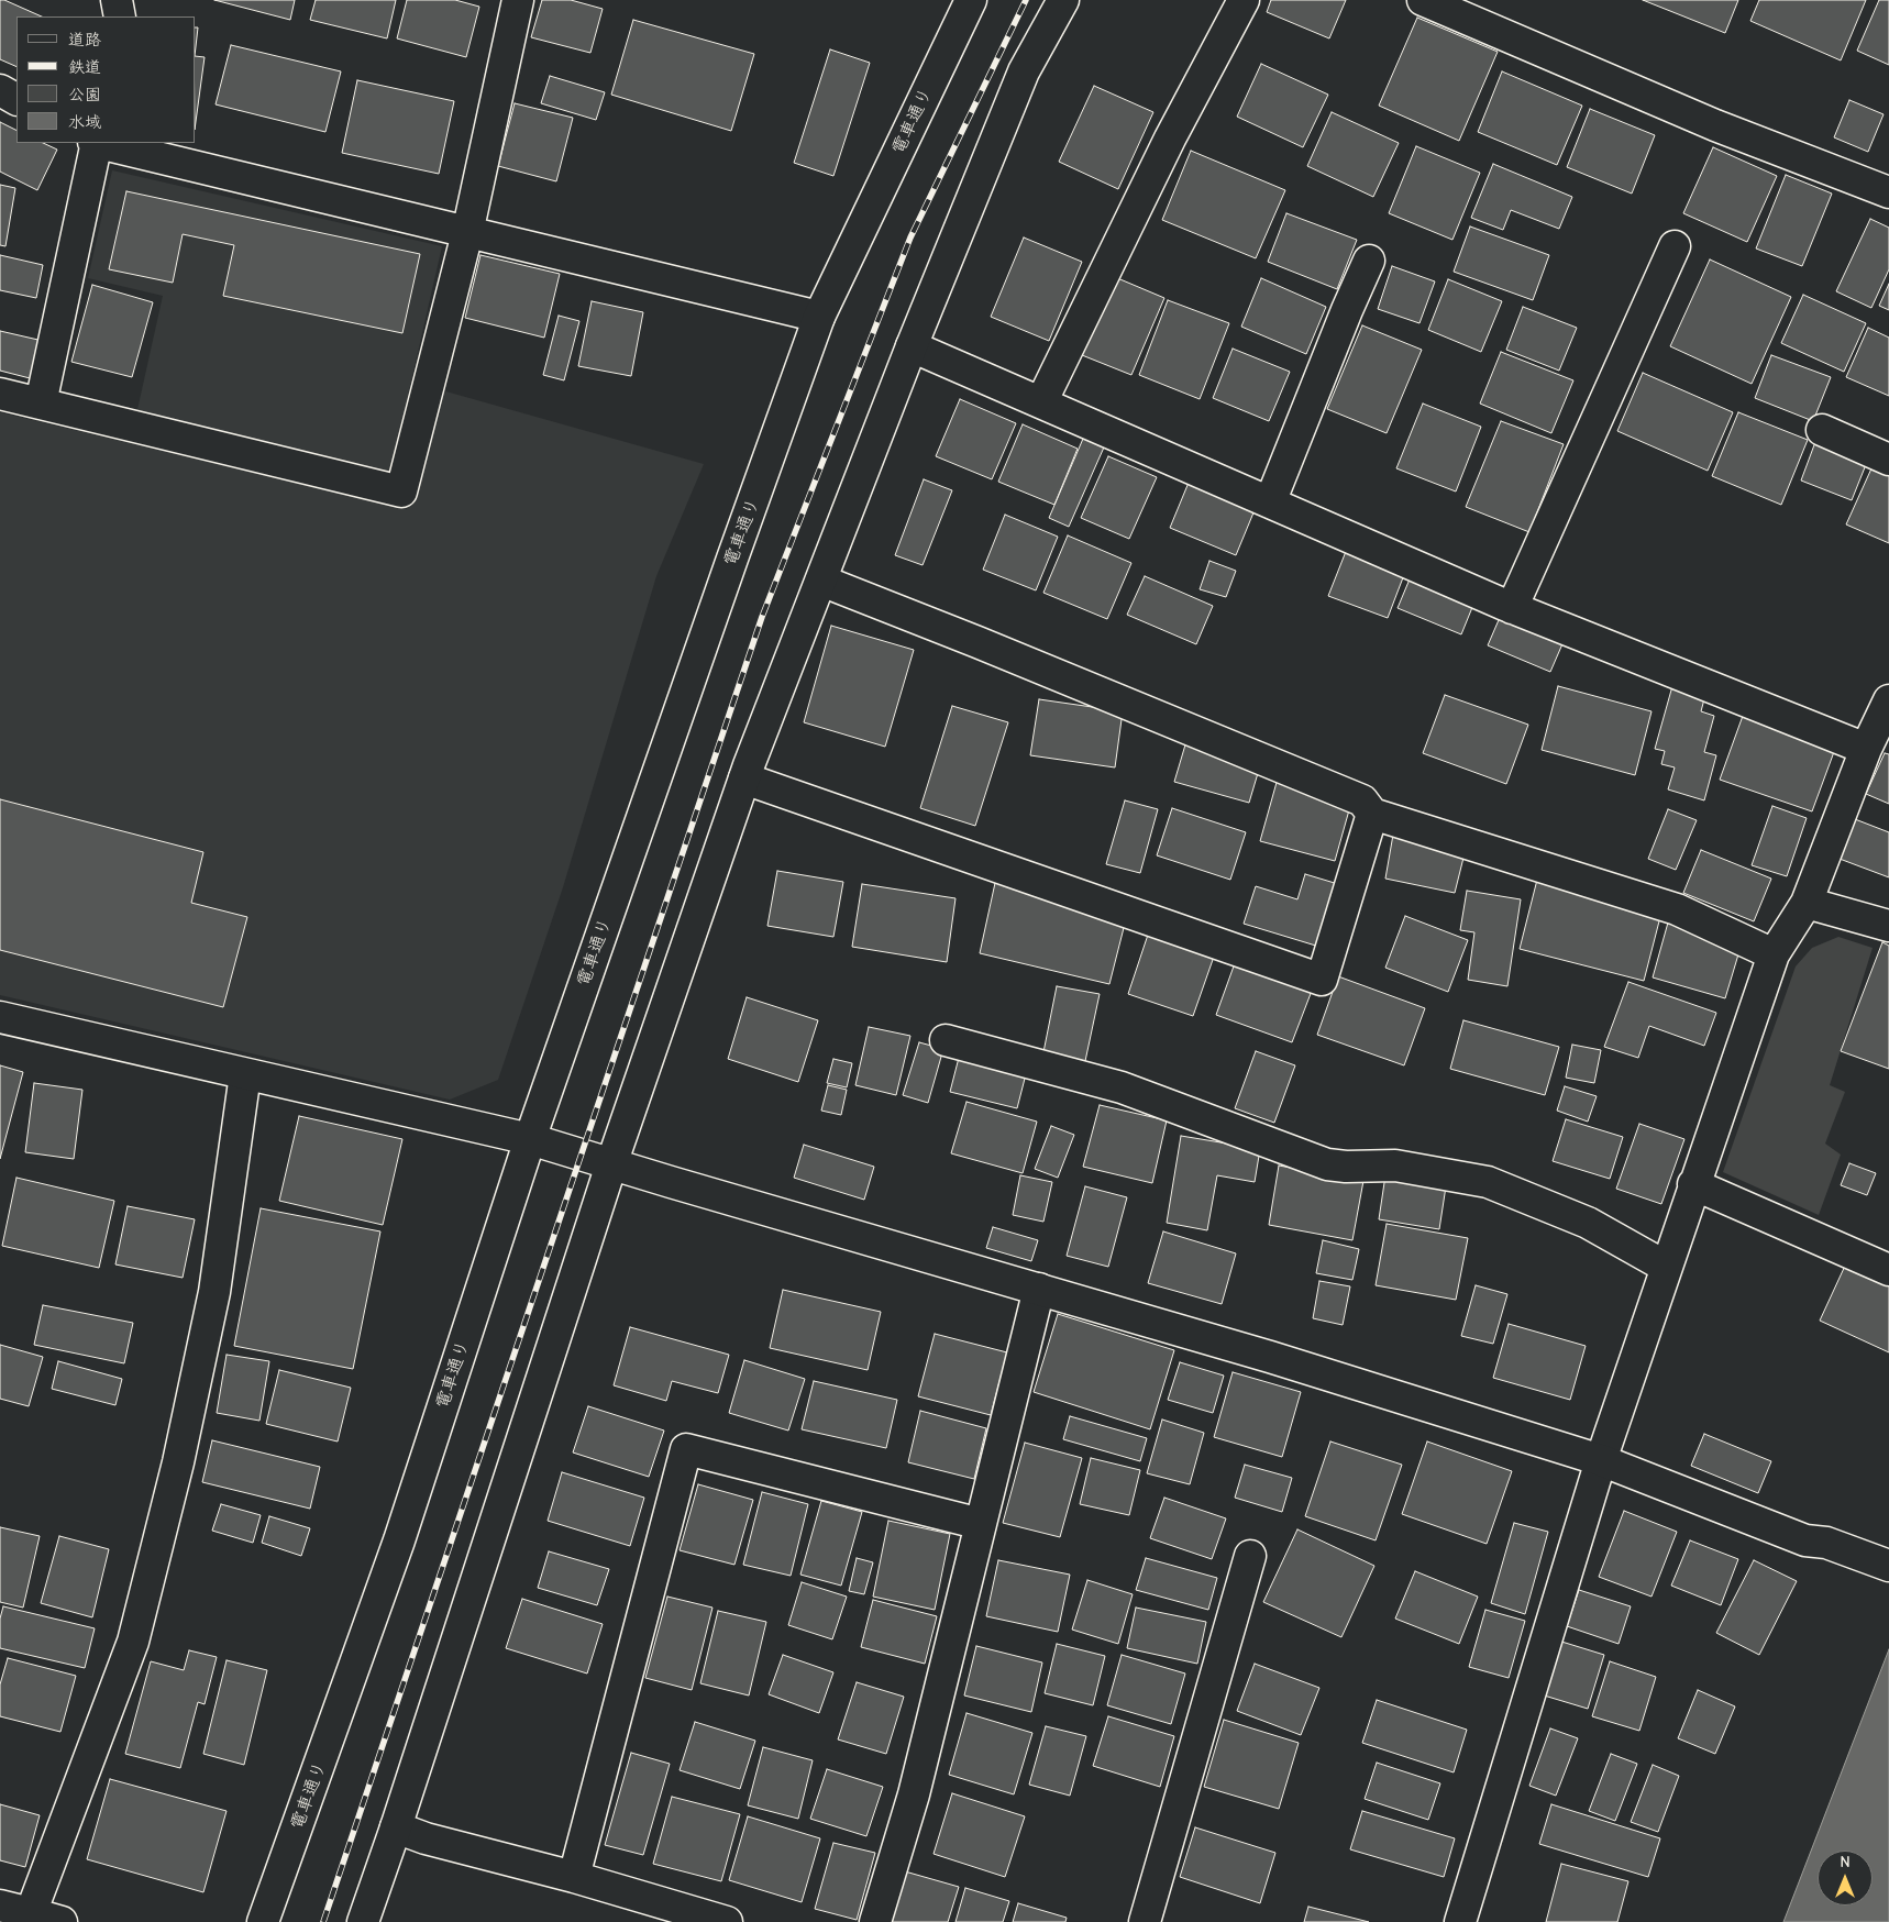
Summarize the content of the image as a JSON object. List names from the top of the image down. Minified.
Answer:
{"streets":{"street":["電車通り"]},"legend":["道路","鉄道","公園","水域"],"north":"top"}
